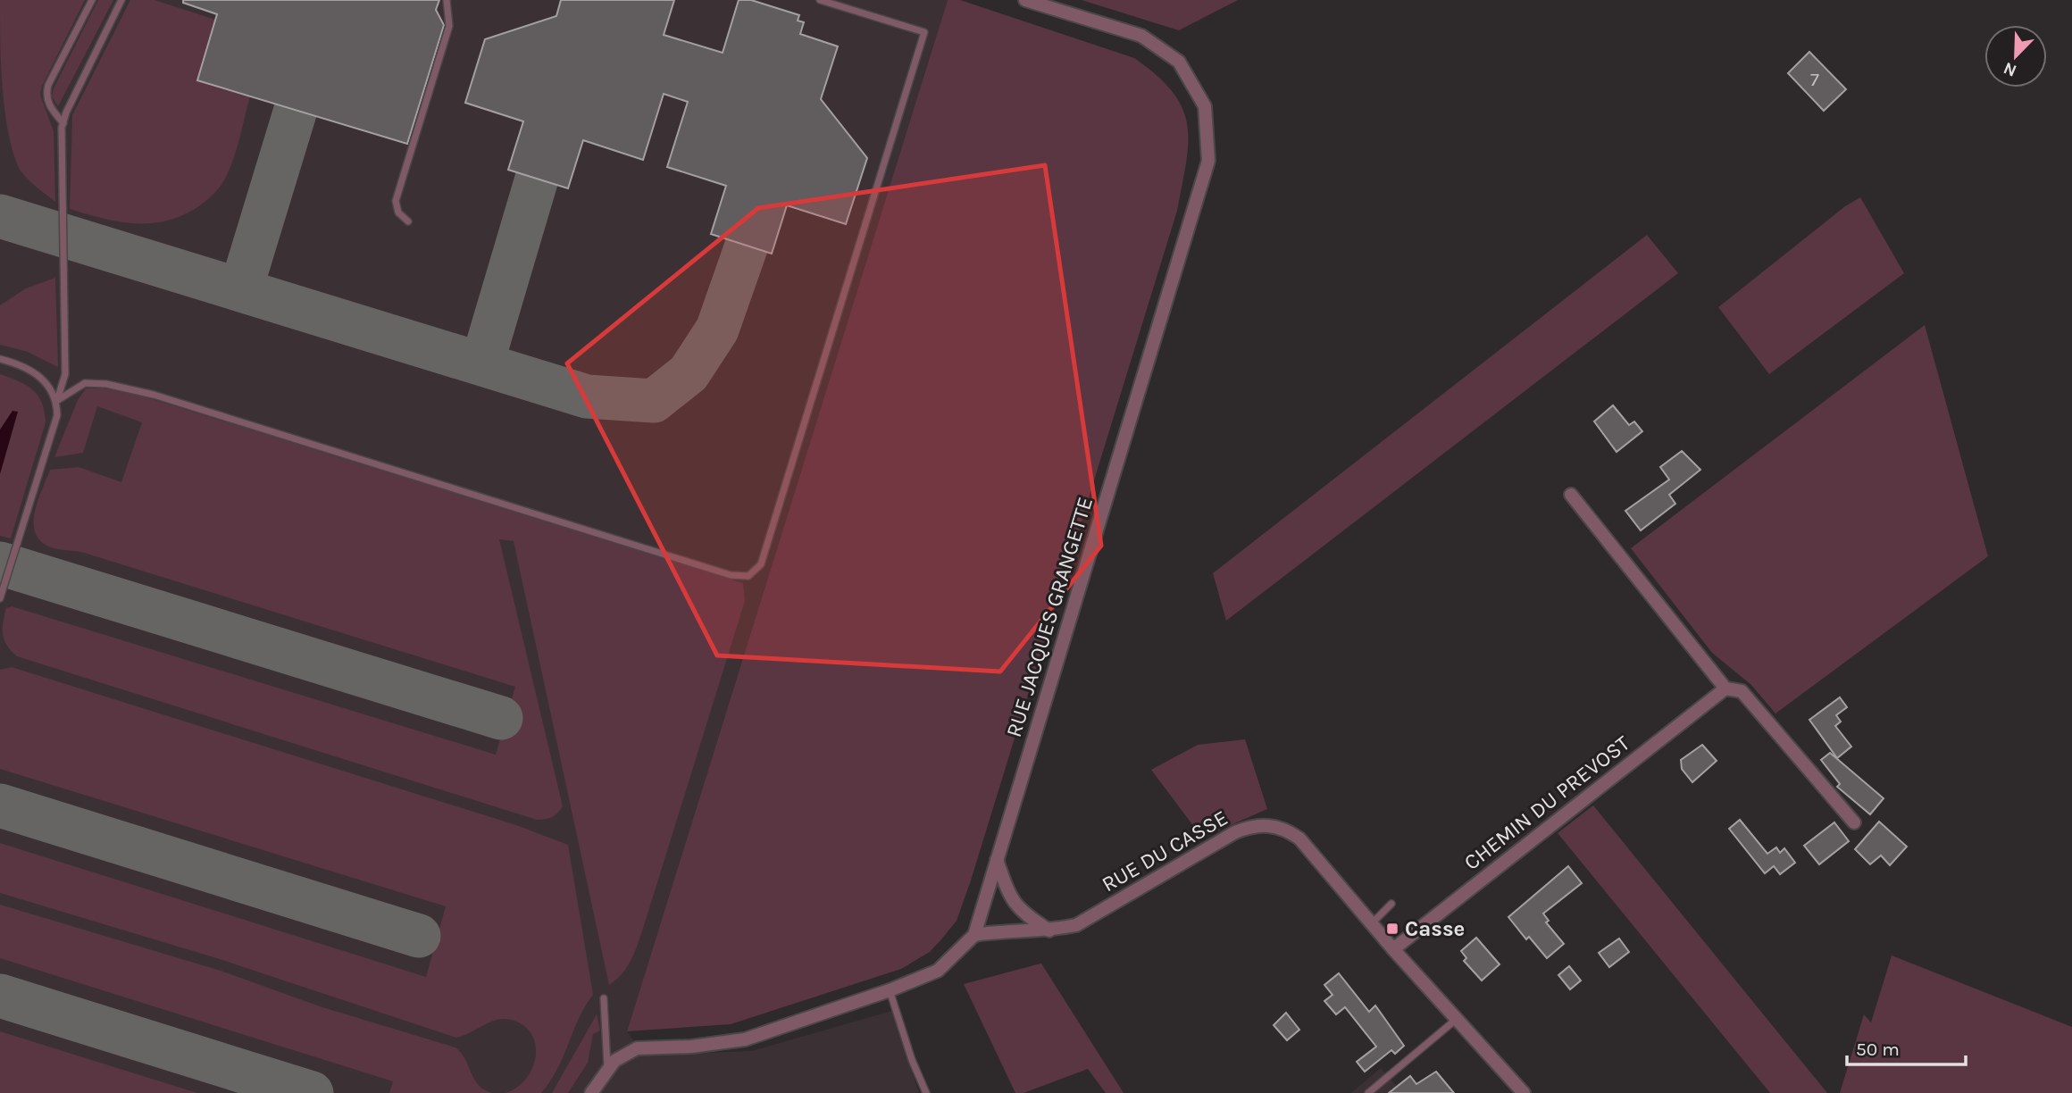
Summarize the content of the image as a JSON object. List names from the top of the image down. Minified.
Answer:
{"streets":{"street":["RUE JACQUES GRANGETTE","CHEMIN DU PREVOST","RUE DU CASSE"]},"crossings":[["RUE JACQUES GRANGETTE","RUE DU CASSE"],["CHEMIN DU PREVOST","RUE DU CASSE"]],"places":{"transit":["Casse"]},"house_numbers":["7"],"scale_bar":"50 m","north":"bottom left"}
